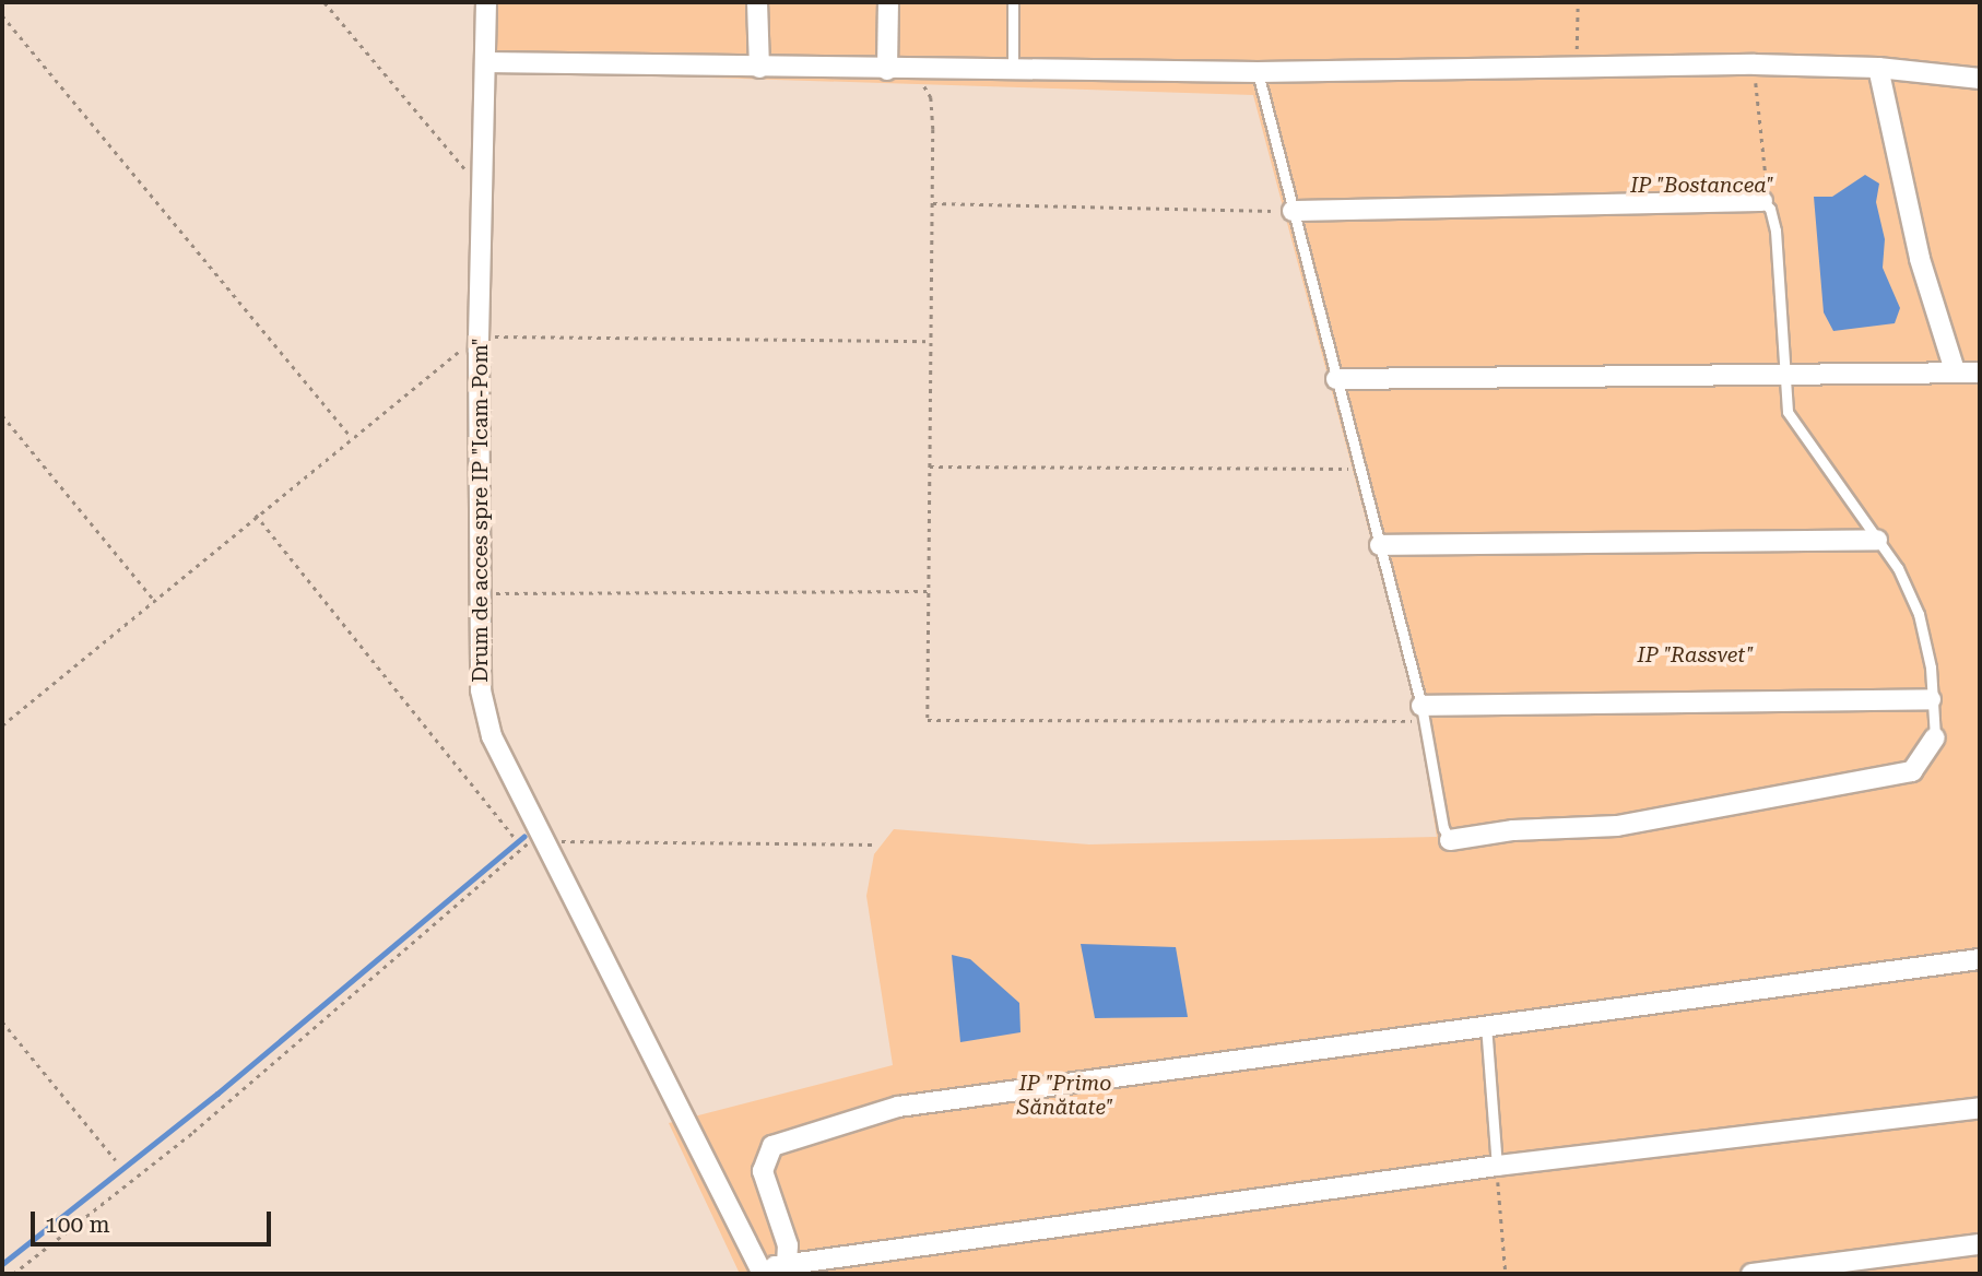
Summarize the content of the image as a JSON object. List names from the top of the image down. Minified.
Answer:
{"streets":{"street":["Drum de acces spre IP \"Icam-Pom\""]},"parks":["IP \"Bostancea\"","IP \"Rassvet\"","IP \"Primo Sănătate\""],"scale_bar":"100 m"}
